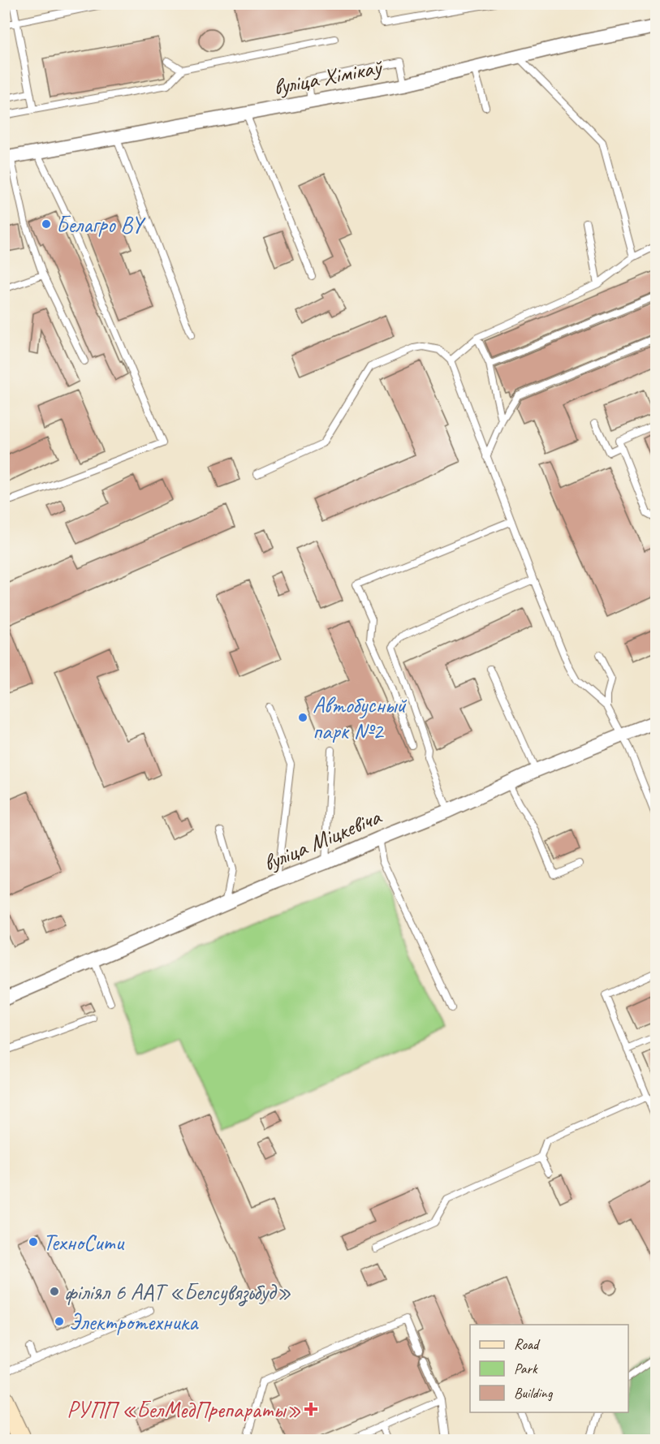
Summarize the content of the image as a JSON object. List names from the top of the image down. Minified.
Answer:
{"streets":{"street":["вуліца Хімікаў","вуліца Міцкевіча"]},"places":{"other":["Белагро BY","Автобусный парк №2","ТехноСити","філіял 6 ААТ «Белсувязьбуд»","Электротехника"],"health":["РУПП «БелМедПрепараты»"]},"legend":["Road","Park","Building"]}
